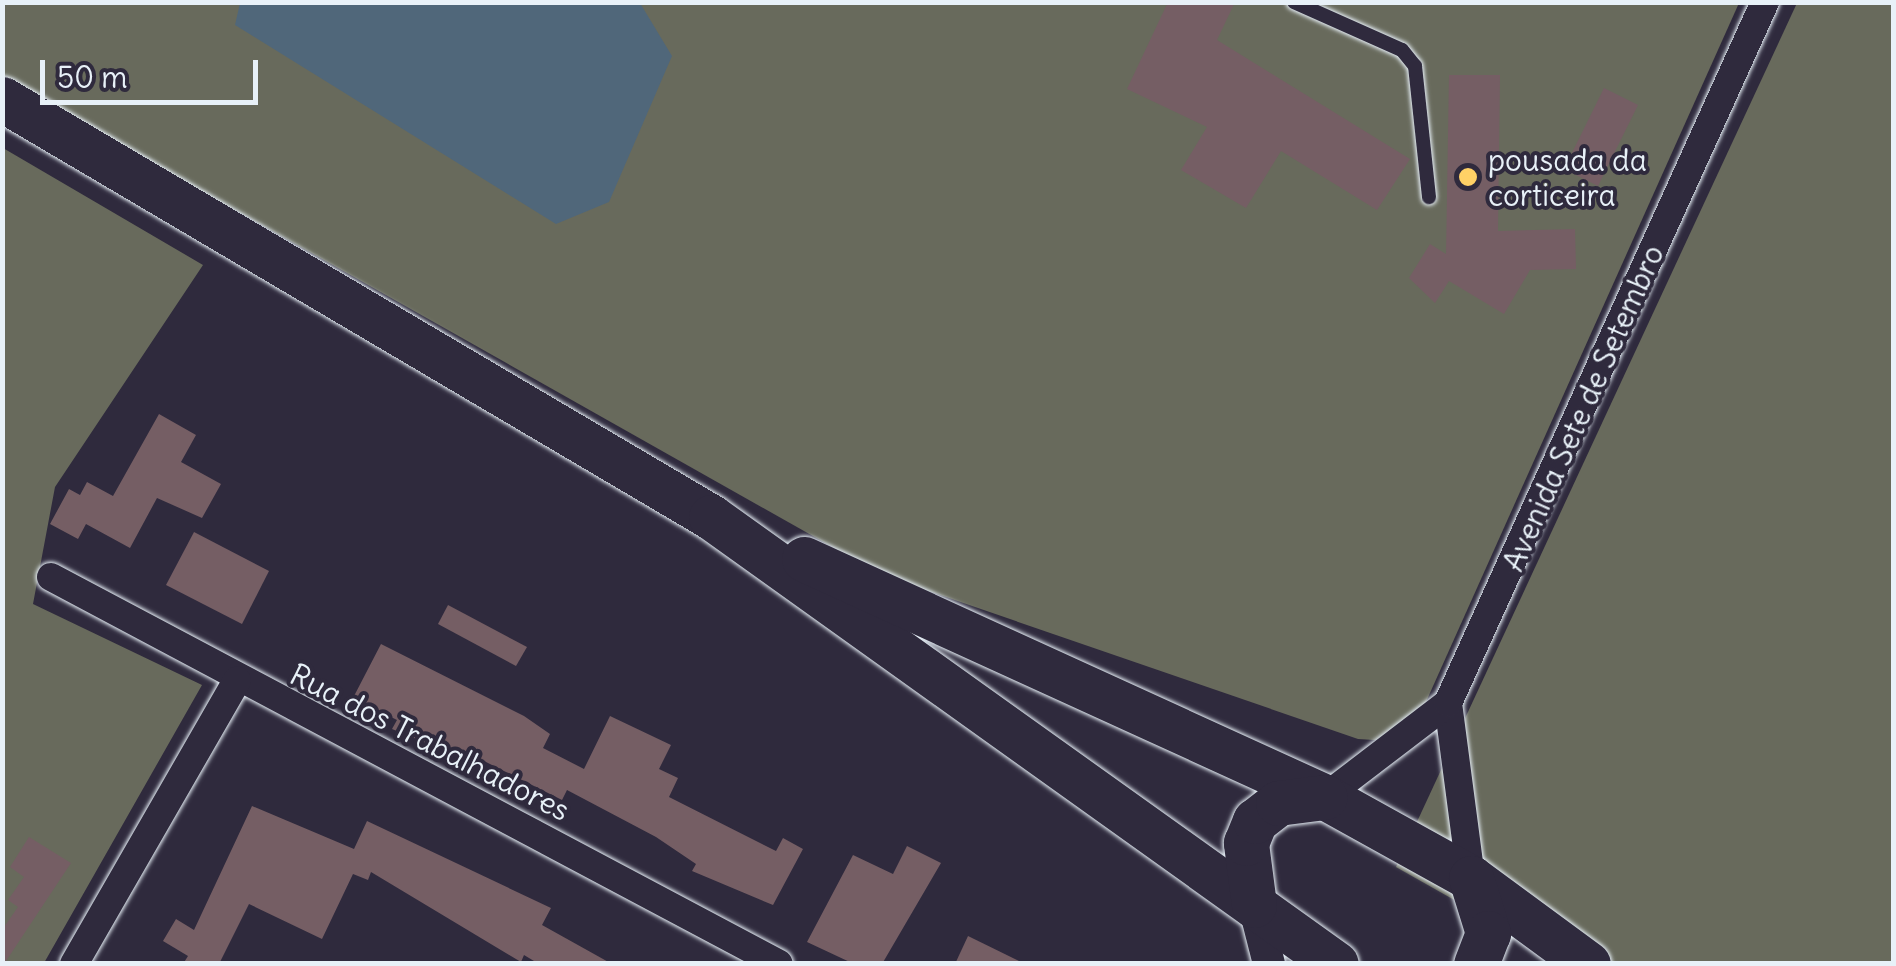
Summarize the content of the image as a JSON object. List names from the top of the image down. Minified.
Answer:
{"streets":{"street":["Avenida Sete de Setembro","Rua dos Trabalhadores"]},"places":["pousada da corticeira"],"scale_bar":"50 m"}
